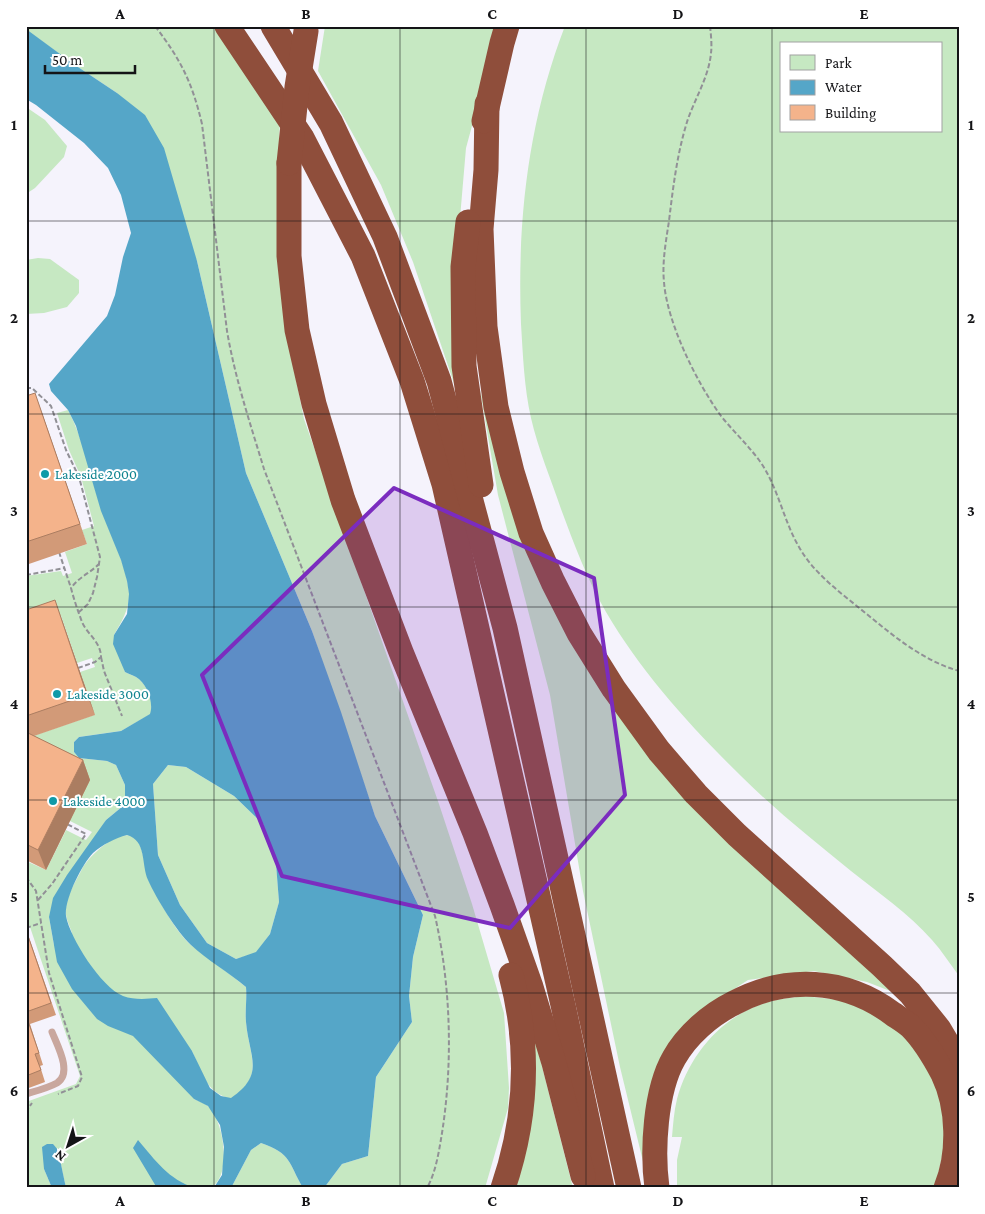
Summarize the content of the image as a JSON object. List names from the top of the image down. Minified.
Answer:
{"places":["Lakeside 2000","Lakeside 3000","Lakeside 4000"],"legend":["Park","Water","Building"],"scale_bar":"50 m","north":"bottom left","grid":{"columns":["A","B","C","D","E"],"rows":["1","2","3","4","5","6"]}}
